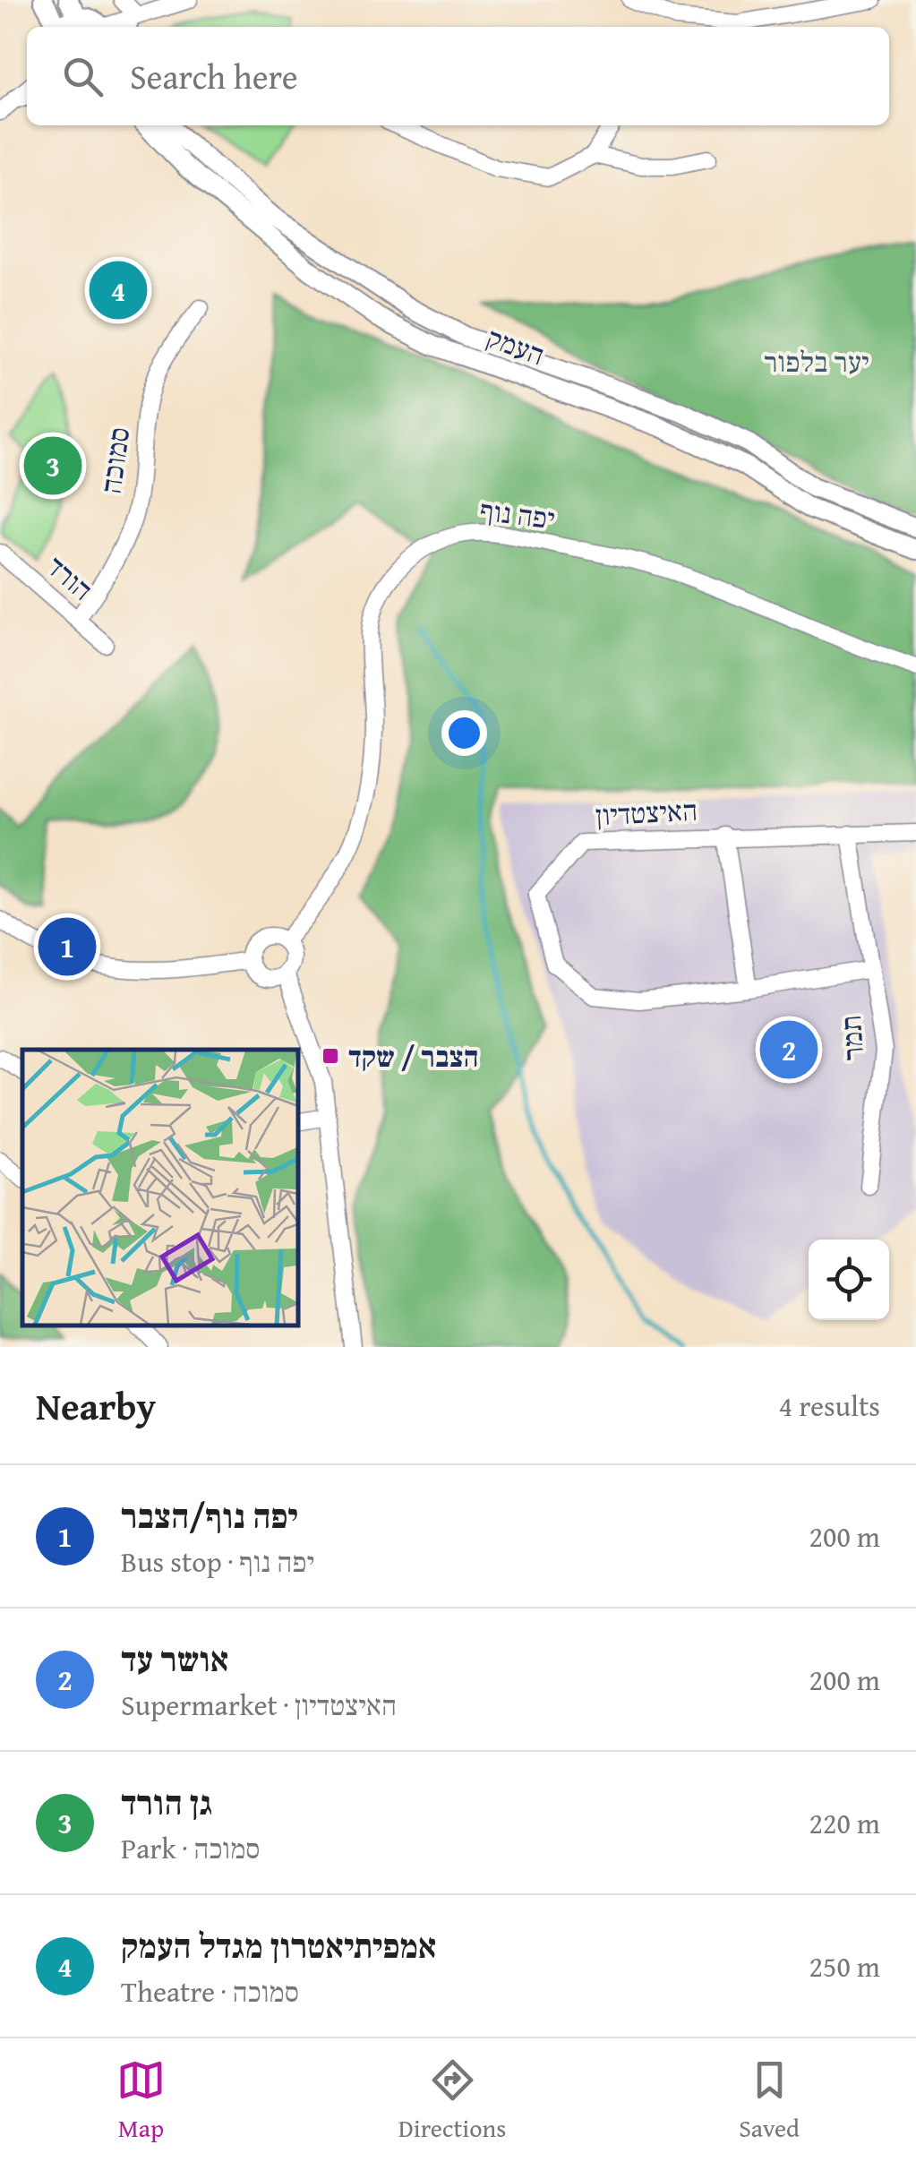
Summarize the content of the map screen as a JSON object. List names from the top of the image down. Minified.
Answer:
{"streets":{"main road":["העמק"],"street":["סמוכה","יפה נוף","הורד","האיצטדיון","תמר"]},"crossings":[["סמוכה","הורד"],["האיצטדיון","תמר"]],"parks":["יער בלפור"],"places":{"transit":["הצבר / שקד"]},"page":{"search":"Search here","pins":["4","3","1","2"],"heading":["Nearby","4 results"],"list":[{"mark":"1","name":"יפה נוף/הצבר","note":"Bus stop · יפה נוף","value":"200 m"},{"mark":"2","name":"אושר עד","note":"Supermarket · האיצטדיון","value":"200 m"},{"mark":"3","name":"גן הורד","note":"Park · סמוכה","value":"220 m"},{"mark":"4","name":"אמפיתיאטרון מגדל העמק","note":"Theatre · סמוכה","value":"250 m"}],"nav":["Map","Directions","Saved"]}}
